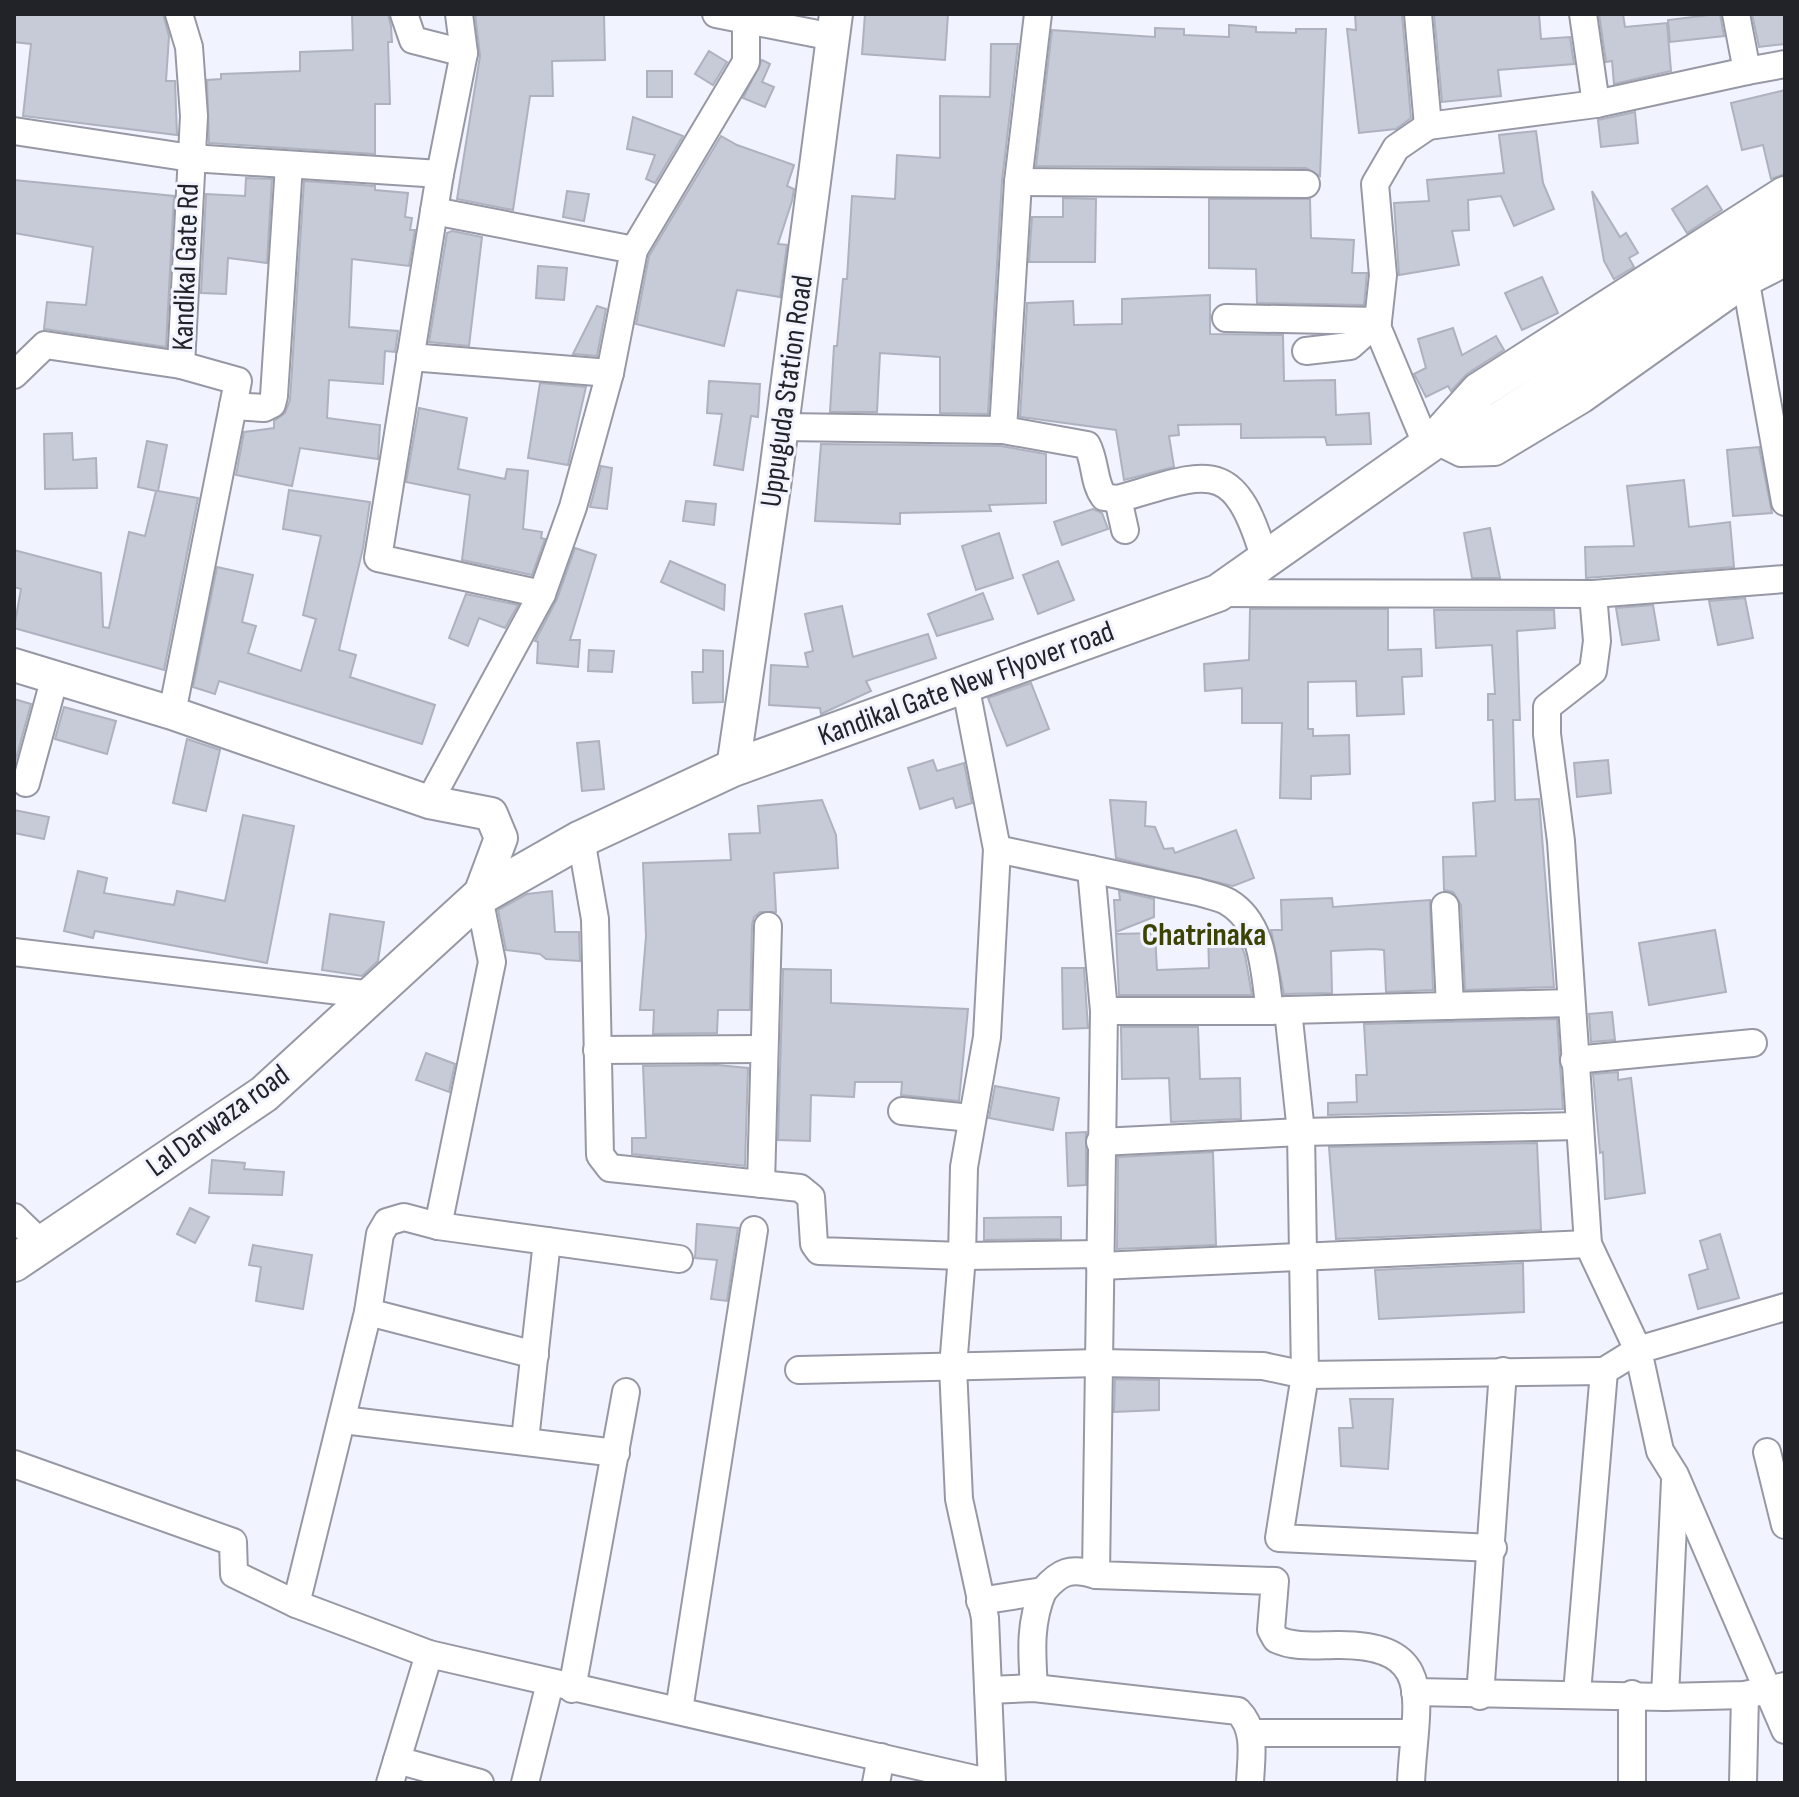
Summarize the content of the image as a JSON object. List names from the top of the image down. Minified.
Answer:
{"streets":{"main road":["Kandikal Gate New Flyover road","Lal Darwaza road"],"street":["Kandikal Gate Rd","Uppuguda Station Road"]},"crossings":[["Uppuguda Station Road","Kandikal Gate New Flyover road"],["Kandikal Gate New Flyover road","Lal Darwaza road"]],"districts":["Chatrinaka"]}
